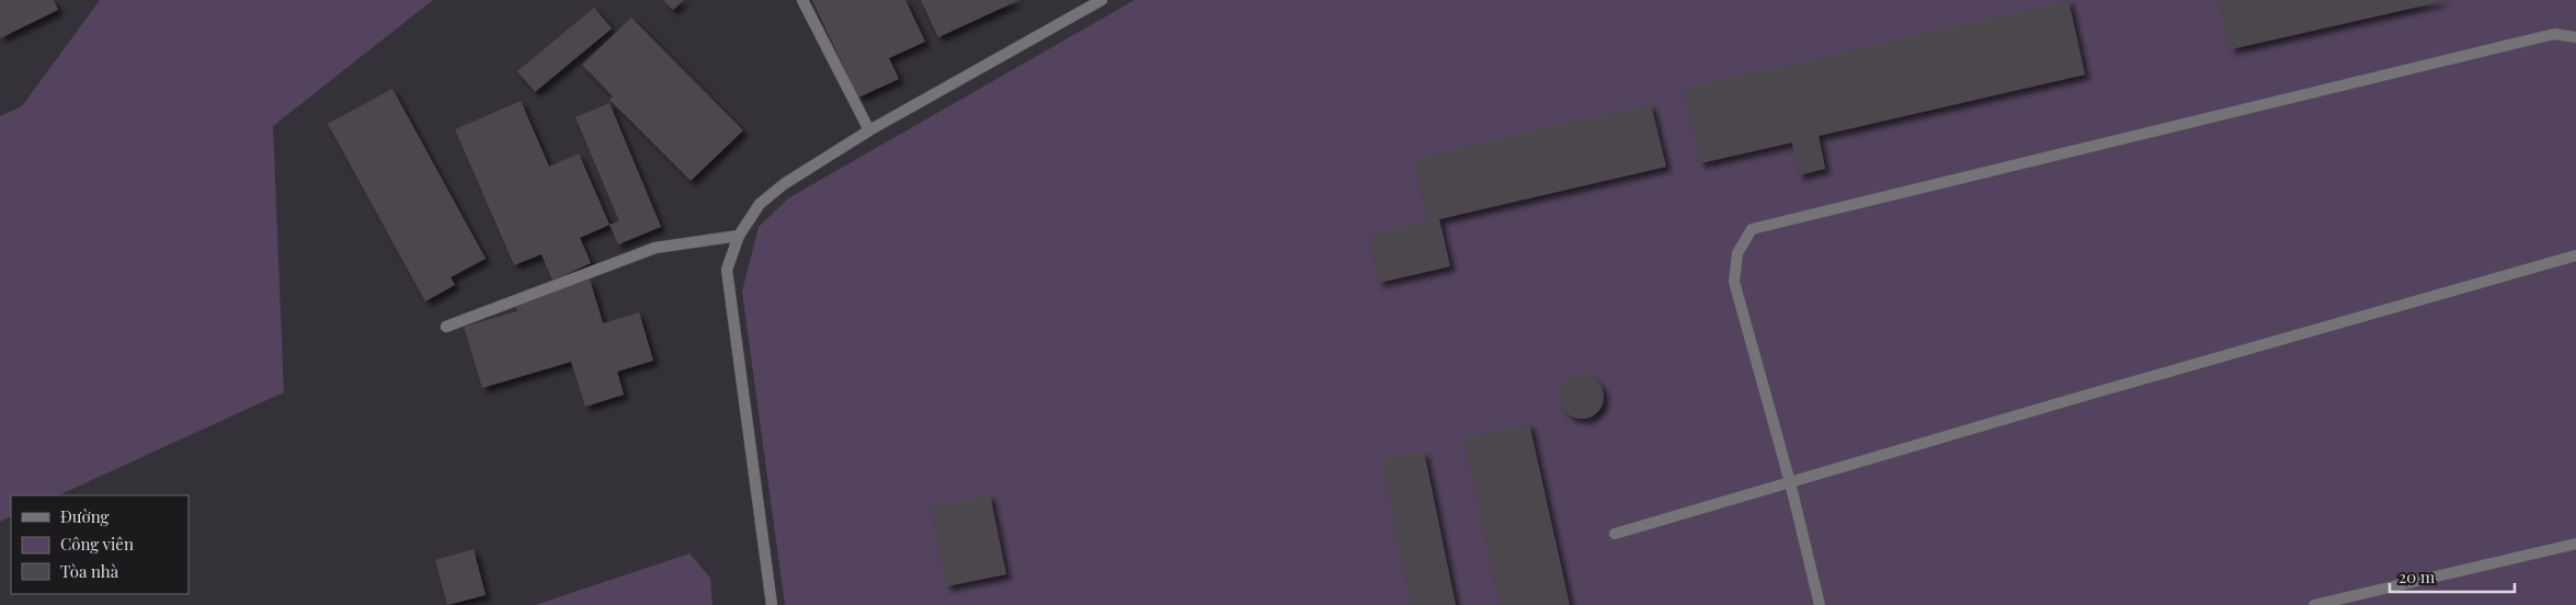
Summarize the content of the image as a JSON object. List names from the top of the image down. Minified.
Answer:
{"legend":["Đường","Công viên","Tòa nhà"],"scale_bar":"20 m"}
